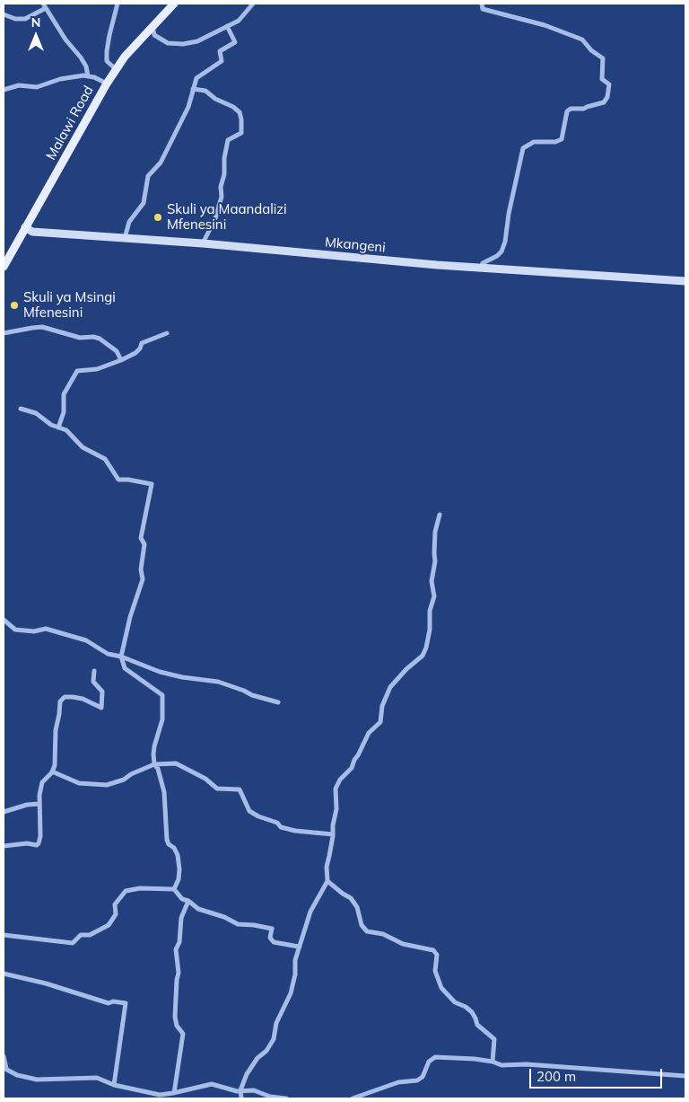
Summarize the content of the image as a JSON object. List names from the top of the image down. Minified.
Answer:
{"streets":{"main road":["Malawi Road"],"street":["Mkangeni"]},"crossings":[["Malawi Road","Mkangeni"]],"places":["Skuli ya Maandalizi Mfenesini","Skuli ya Msingi Mfenesini"],"scale_bar":"200 m","north":"top"}
